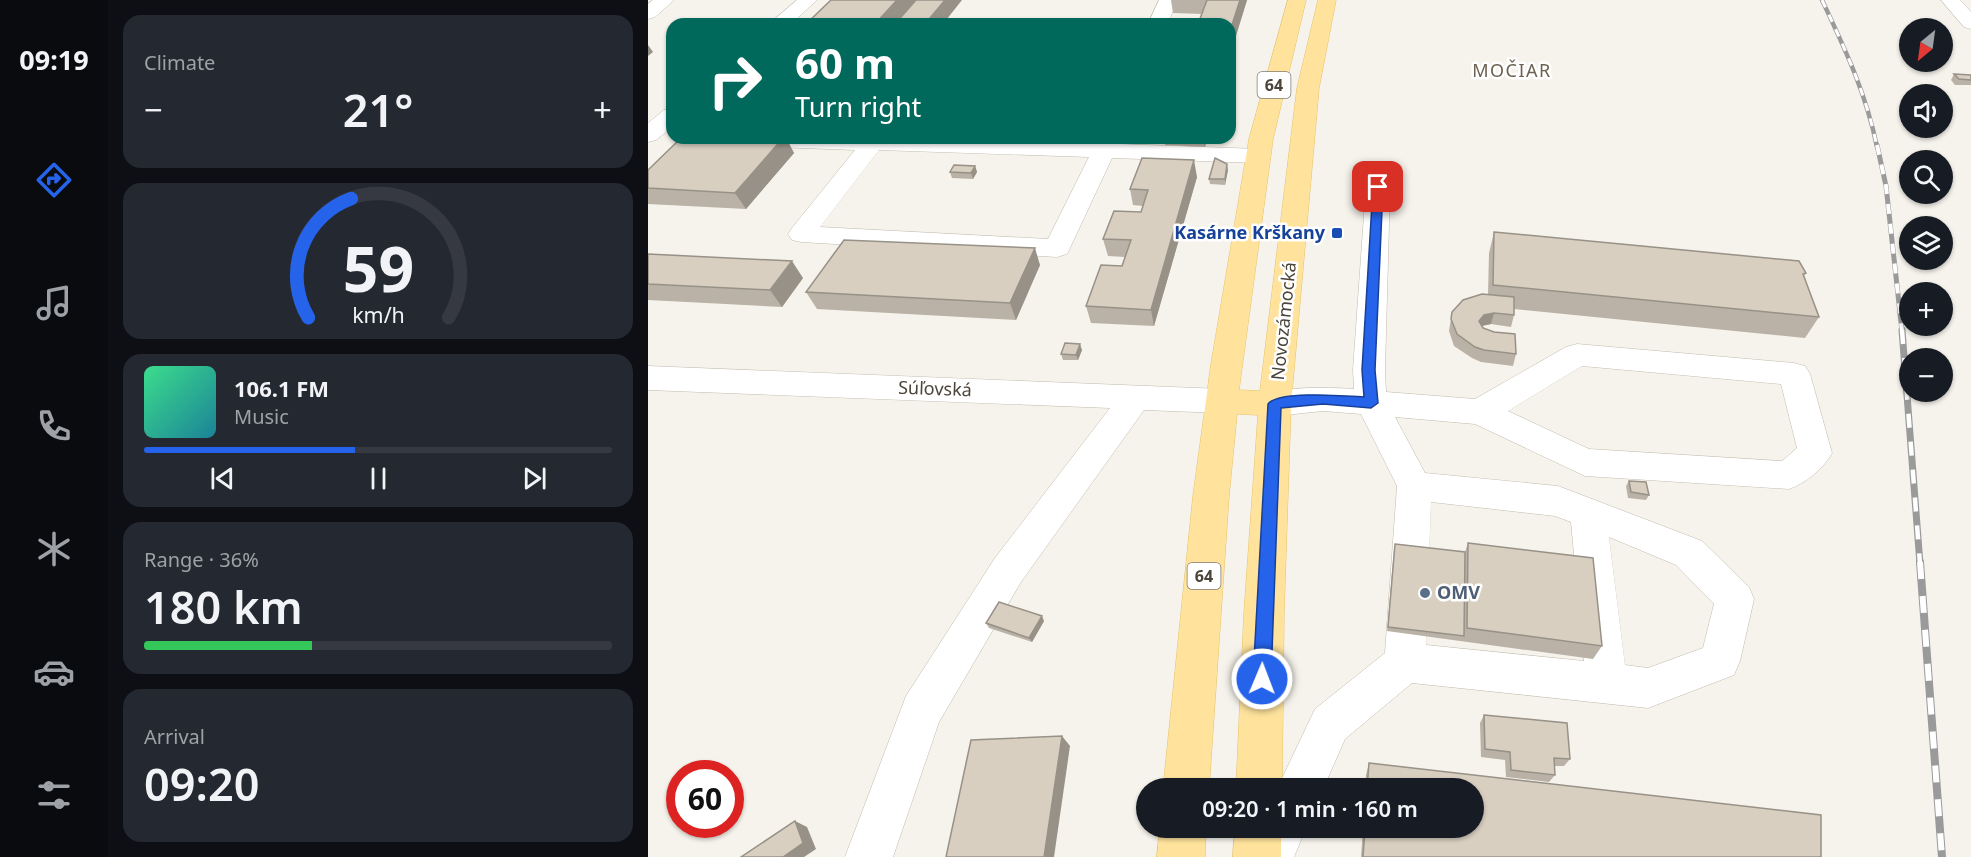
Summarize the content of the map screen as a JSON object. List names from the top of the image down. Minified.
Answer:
{"streets":{"main road":["64","Novozámocká"],"street":["Súľovská"]},"crossings":[["64","Súľovská"]],"districts":["MOČIAR"],"places":{"transit":["Kasárne Krškany"],"other":["OMV"]},"north":"bottom left","page":{"tabs":"09:19","tile":["Climate",["Range · 36%","180 km"],["Arrival","09:20"]],"map_buttons":["+","−"],"turn":["60 m","Turn right"],"heat":["−","21°","+"],"song":["106.1 FM","Music"],"limit":"60","trip":"09:20 · 1 min · 160 m","gauge":["59","km/h"]}}
